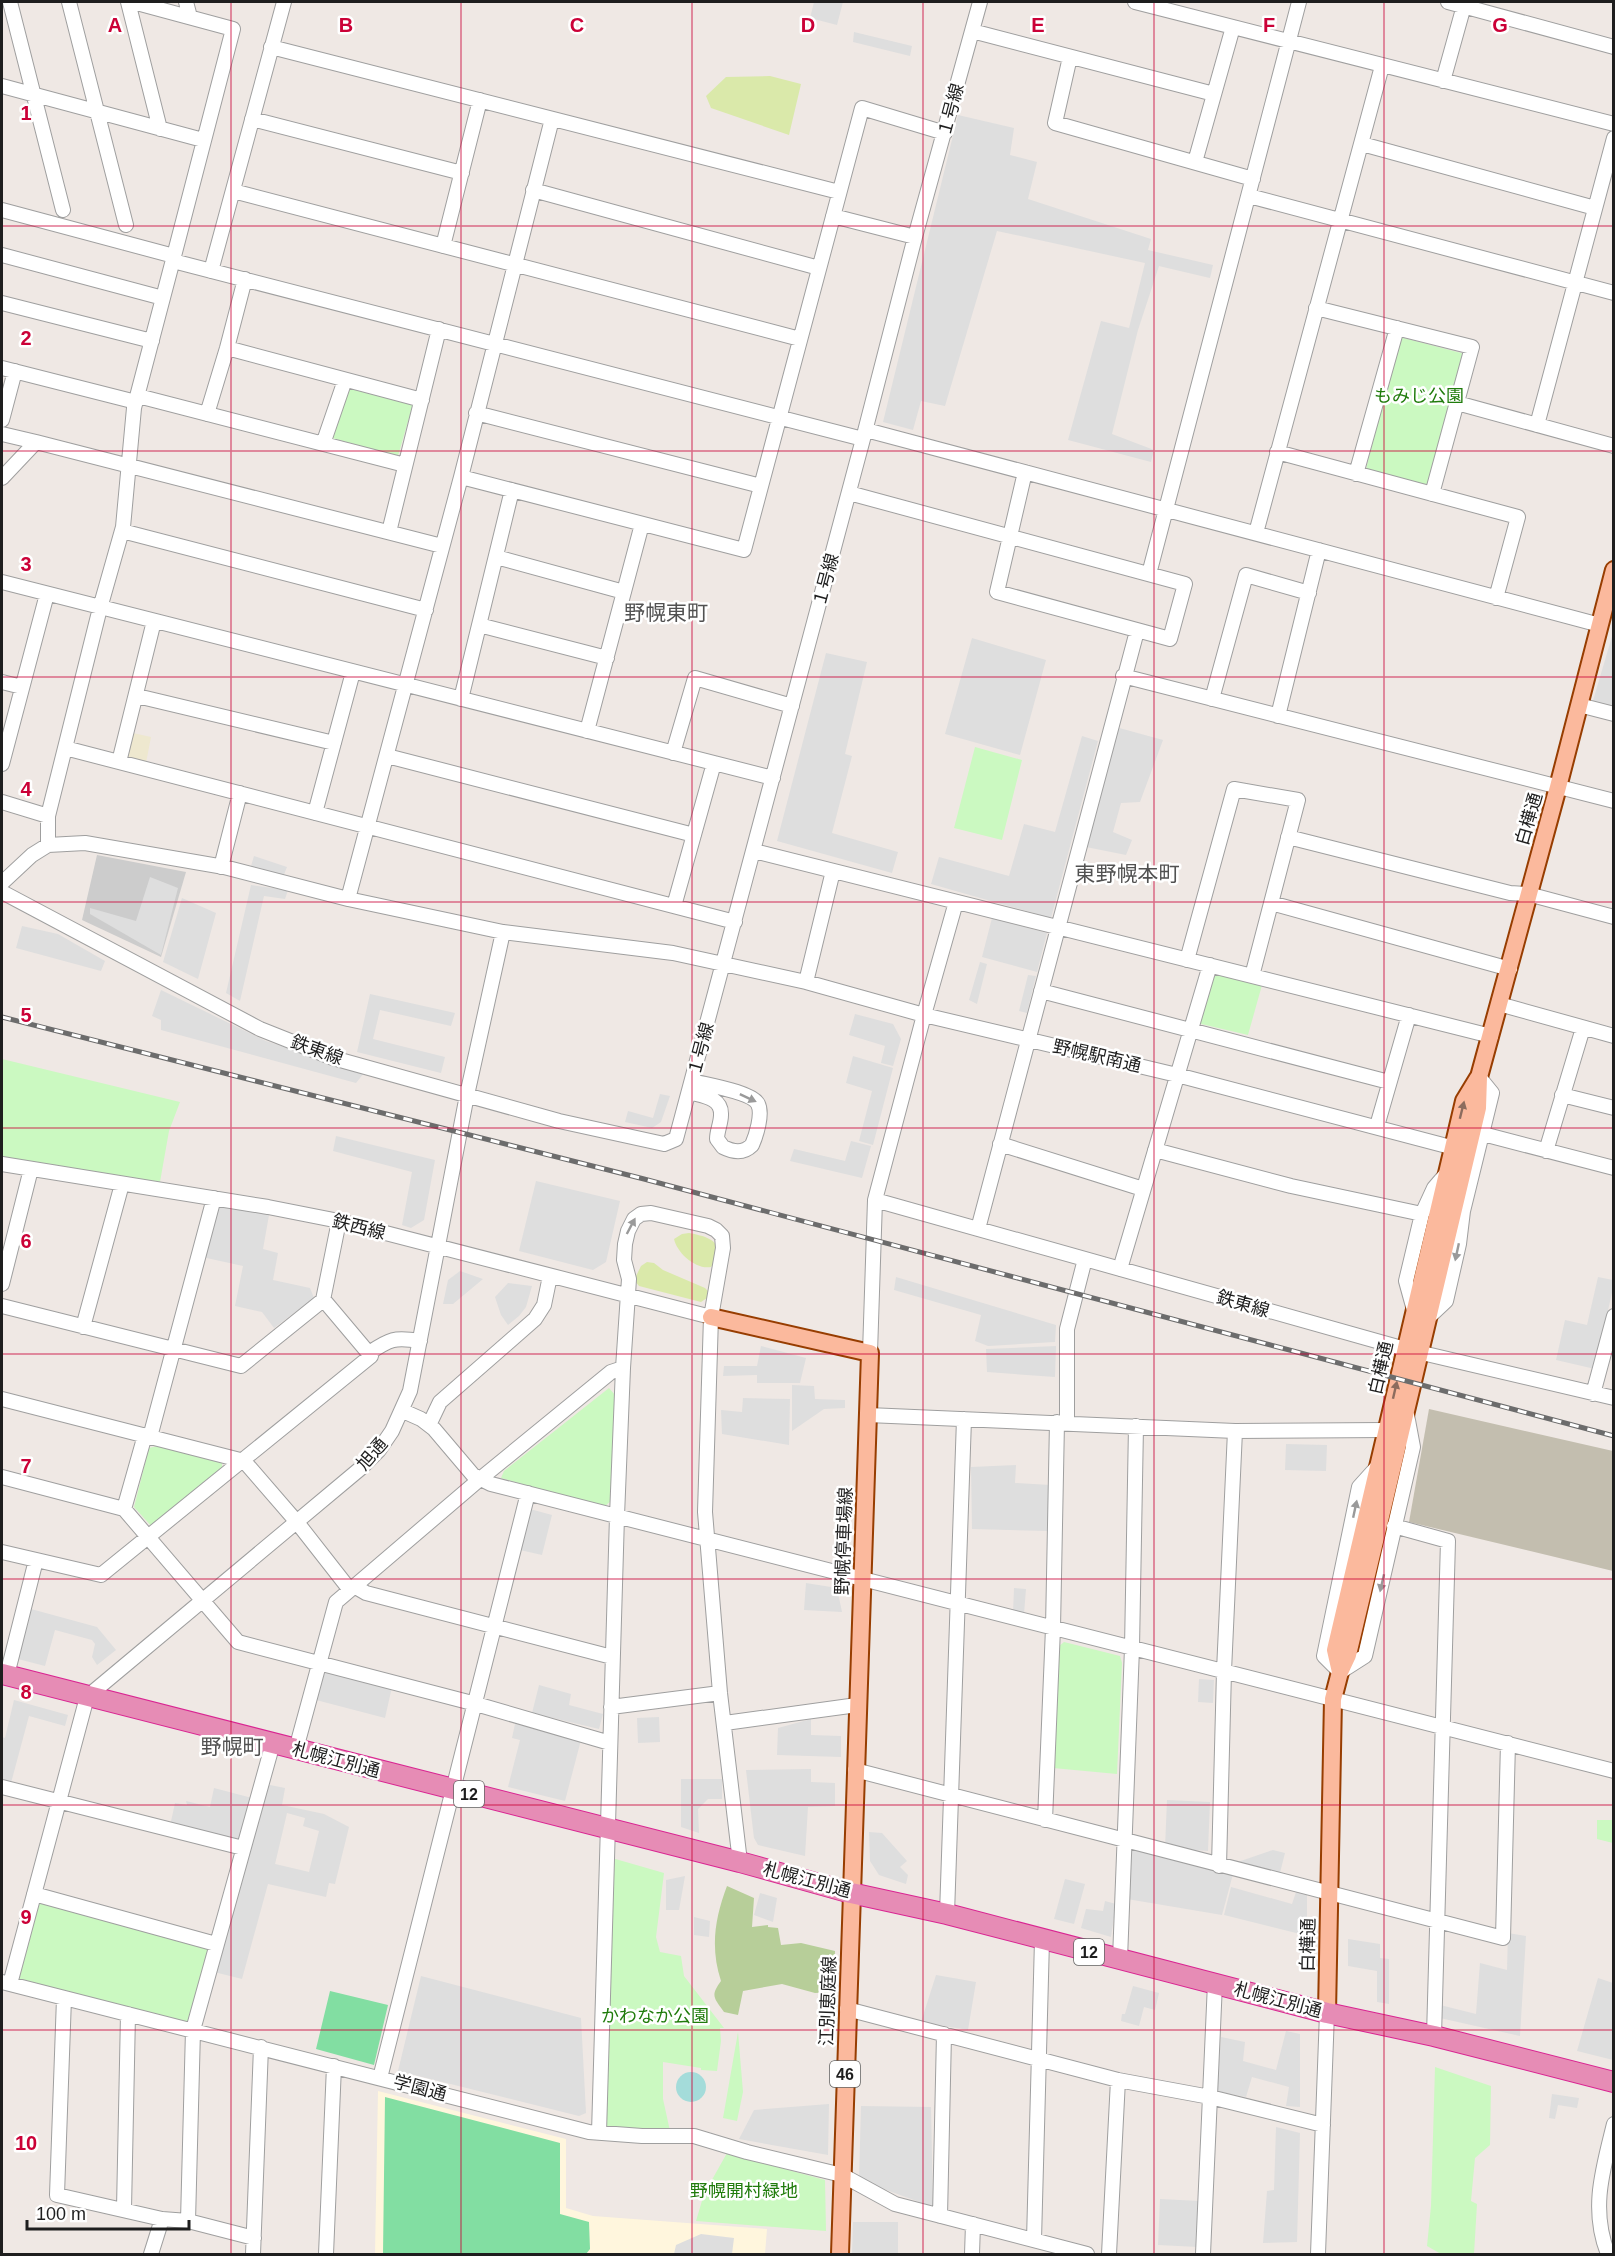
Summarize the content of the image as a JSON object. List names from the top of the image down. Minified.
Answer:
{"streets":{"highway":["札幌江別通","12"],"main road":["白樺通","野幌停車場線","江別恵庭線","46"],"street":["１号線","鉄東線","野幌駅南通","鉄西線","旭通","学園通"]},"crossings":[["１号線","鉄東線"],["１号線","野幌駅南通"],["白樺通","鉄東線"],["白樺通","野幌駅南通"],["白樺通","札幌江別通"],["鉄東線","旭通"],["野幌駅南通","旭通"],["鉄西線","旭通"],["旭通","札幌江別通"],["野幌停車場線","札幌江別通"],["野幌停車場線","江別恵庭線"],["札幌江別通","江別恵庭線"],["江別恵庭線","学園通"]],"districts":["野幌東町","東野幌本町","野幌町"],"parks":["もみじ公園","かわなか公園","野幌開村緑地"],"scale_bar":"100 m","grid":{"columns":["A","B","C","D","E","F","G"],"rows":["1","2","3","4","5","6","7","8","9","10"]}}
